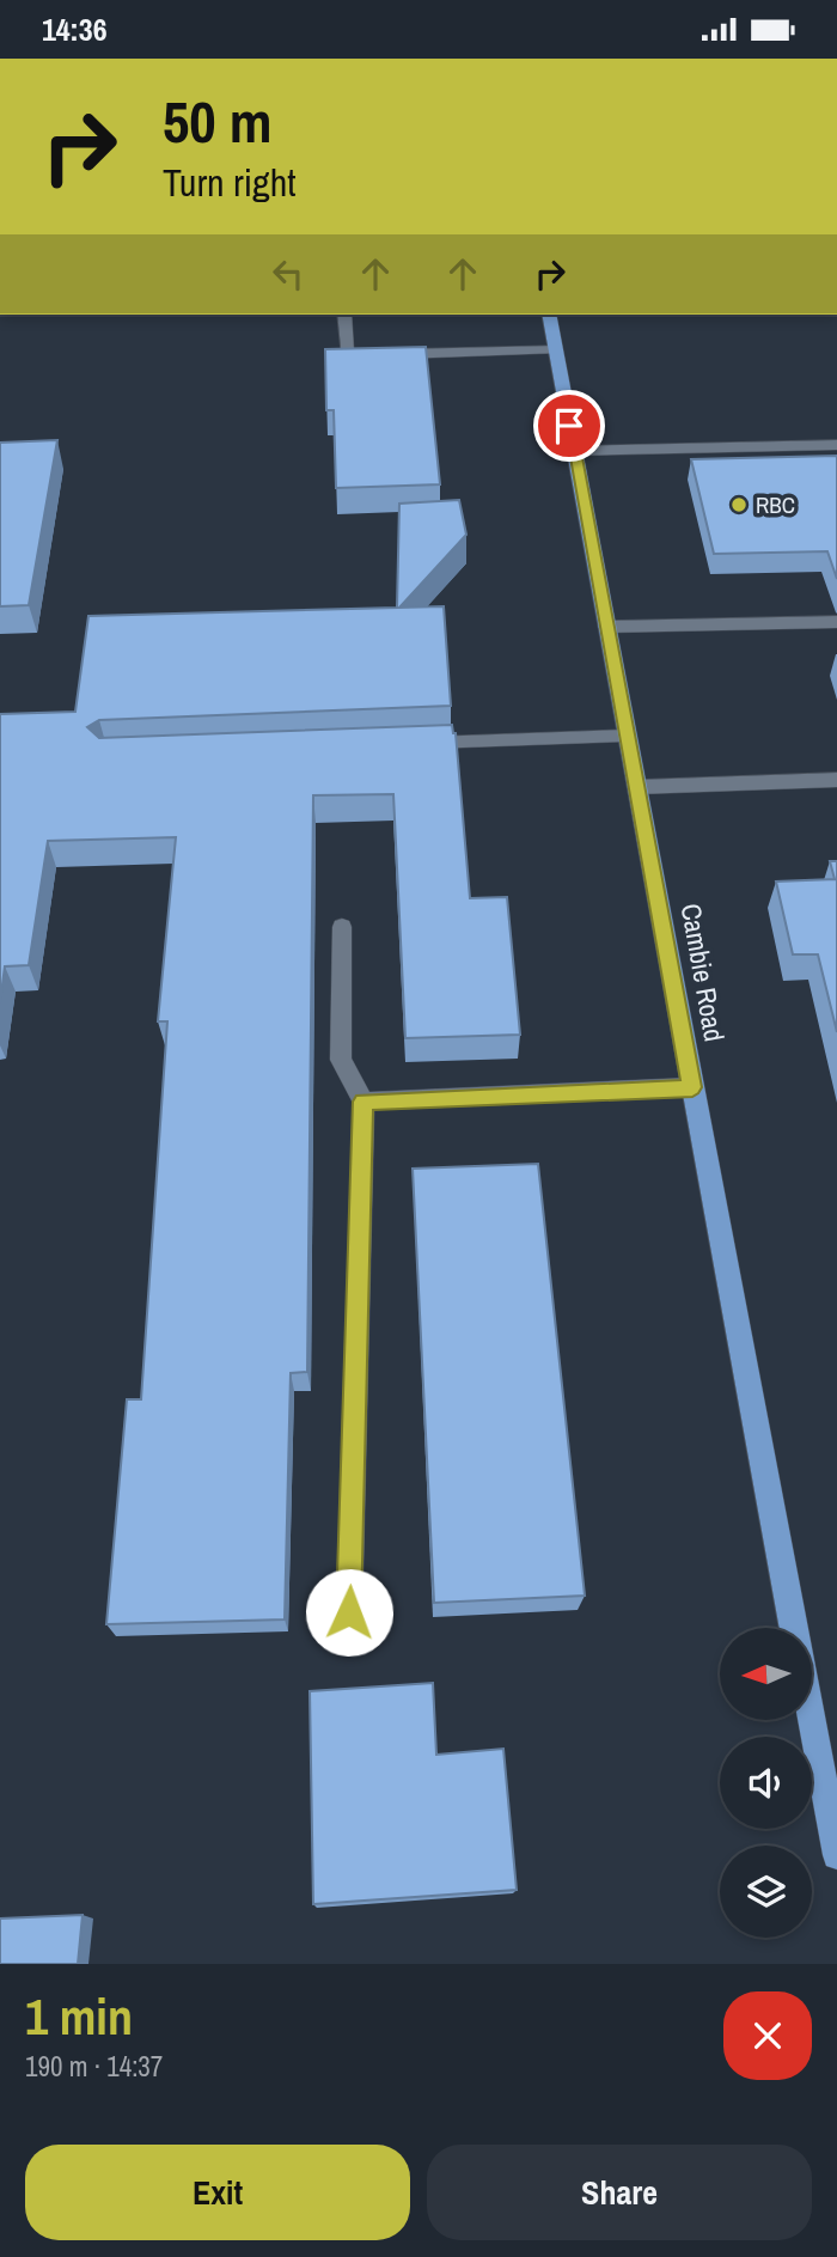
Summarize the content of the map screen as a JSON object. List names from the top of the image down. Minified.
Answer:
{"streets":{"main road":["Cambie Road"]},"places":["RBC"],"north":"left","page":{"status":"14:36","turn":["50 m","Turn right"],"heading":["1 min","190 m · 14:37"],"buttons":["Exit","Share"]}}
